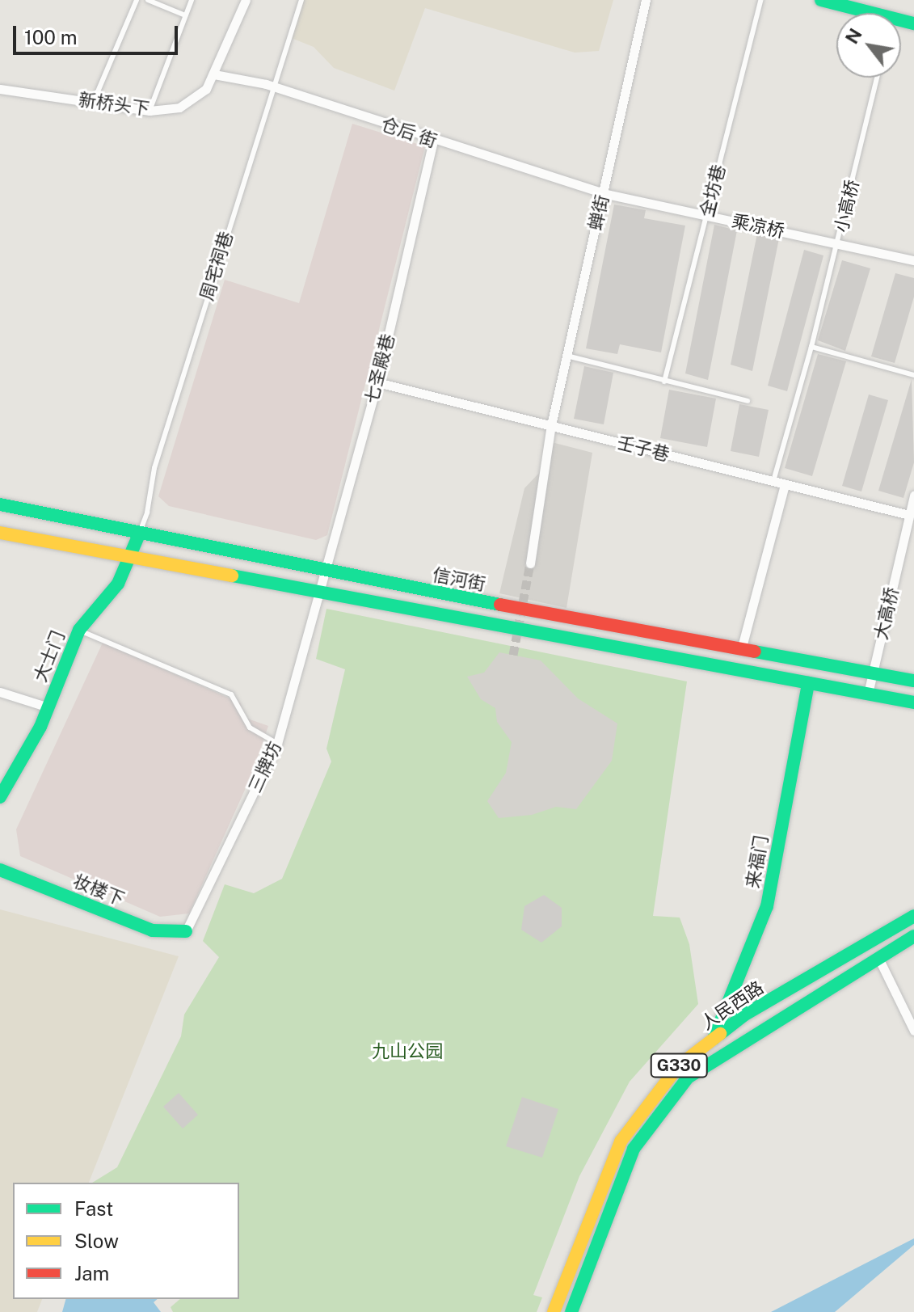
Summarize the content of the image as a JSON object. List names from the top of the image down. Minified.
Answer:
{"streets":{"main road":["信河街","大士门","来福门","妆楼下","人民西路","G330"],"street":["新桥头下","仓后 街","蝉街","乘凉桥","七圣殿巷","壬子巷","大高桥","三牌坊"],"lane":["全坊巷","小高桥","周宅祠巷"]},"crossings":[["新桥头下","仓后 街"],["仓后 街","蝉街"],["仓后 街","乘凉桥"],["仓后 街","周宅祠巷"],["仓后 街","七圣殿巷"],["全坊巷","乘凉桥"],["小高桥","乘凉桥"],["小高桥","壬子巷"],["蝉街","乘凉桥"],["蝉街","壬子巷"],["周宅祠巷","信河街"],["周宅祠巷","大士门"],["七圣殿巷","壬子巷"],["七圣殿巷","信河街"],["七圣殿巷","三牌坊"],["壬子巷","大高桥"],["信河街","大高桥"],["信河街","大士门"],["三牌坊","妆楼下"],["来福门","人民西路"]],"parks":["九山公园"],"legend":["Fast","Slow","Jam"],"scale_bar":"100 m","north":"top left"}
